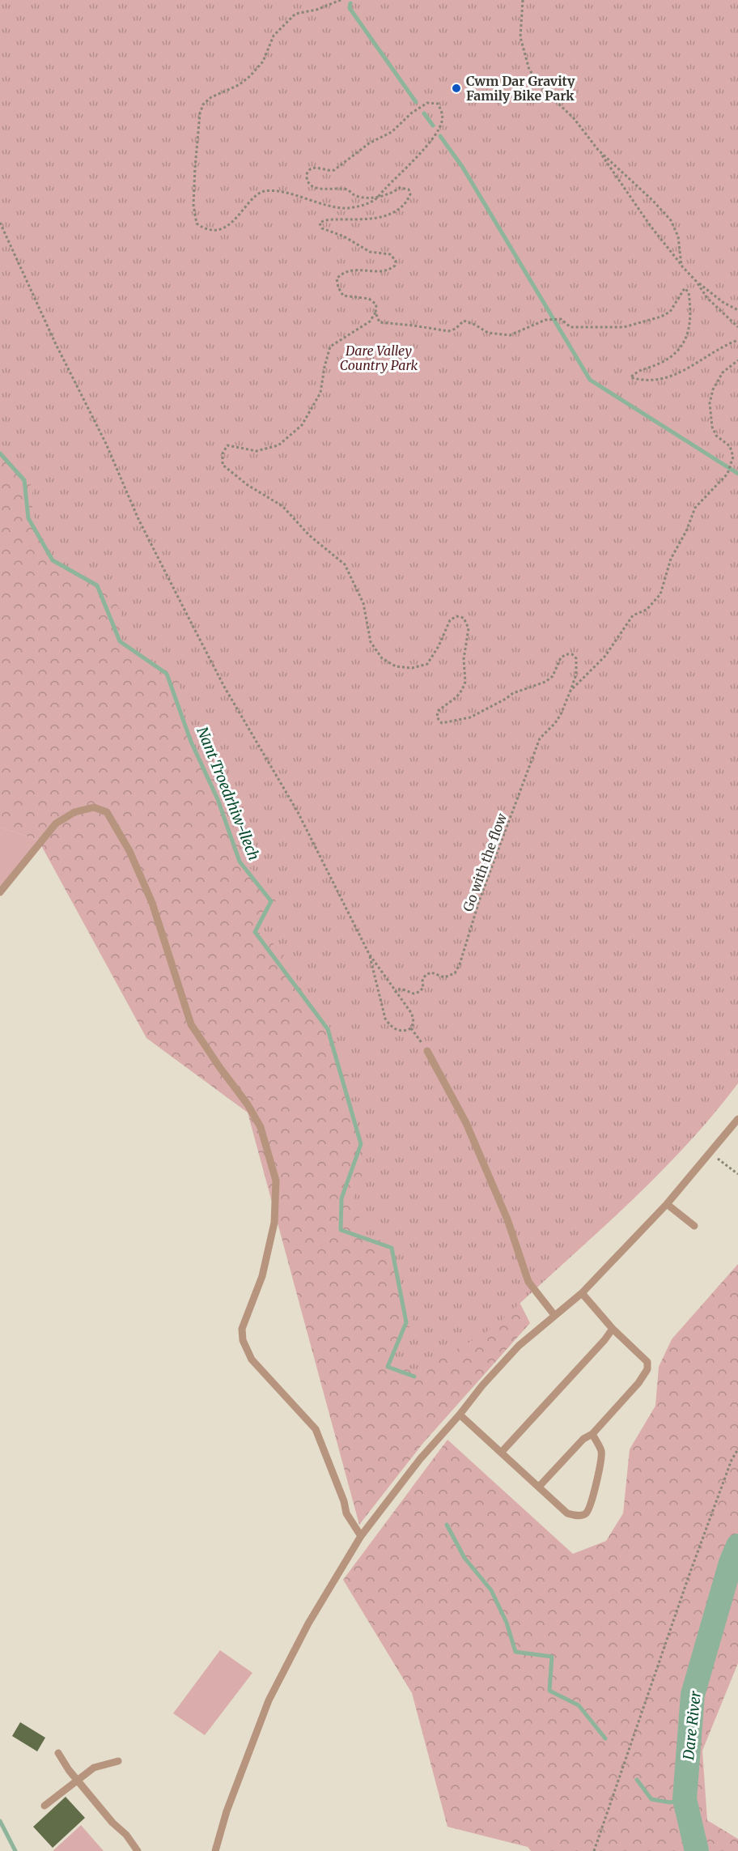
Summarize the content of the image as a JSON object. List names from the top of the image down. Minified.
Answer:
{"streets":{"path":["Go with the flow"]},"water":["Nant Troedrhiw-llech","Dare River"],"parks":["Dare Valley Country Park"],"places":["Cwm Dar Gravity Family Bike Park"]}
